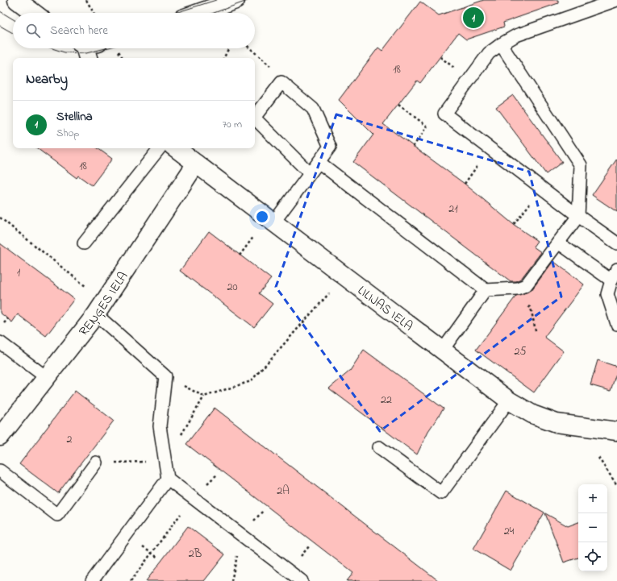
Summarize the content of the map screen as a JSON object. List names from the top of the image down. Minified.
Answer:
{"streets":{"street":["REŅĢES IELA","LILIJAS IELA"]},"crossings":[["REŅĢES IELA","LILIJAS IELA"]],"house_numbers":["18","18","21","1","20","25","22","2","2A","24","2B"],"page":{"pins":"1","search":"Search here","heading":"Nearby","list":[{"mark":"1","name":"Stellina","note":"Shop","value":"70 m"}],"map_buttons":["+","−"]}}
